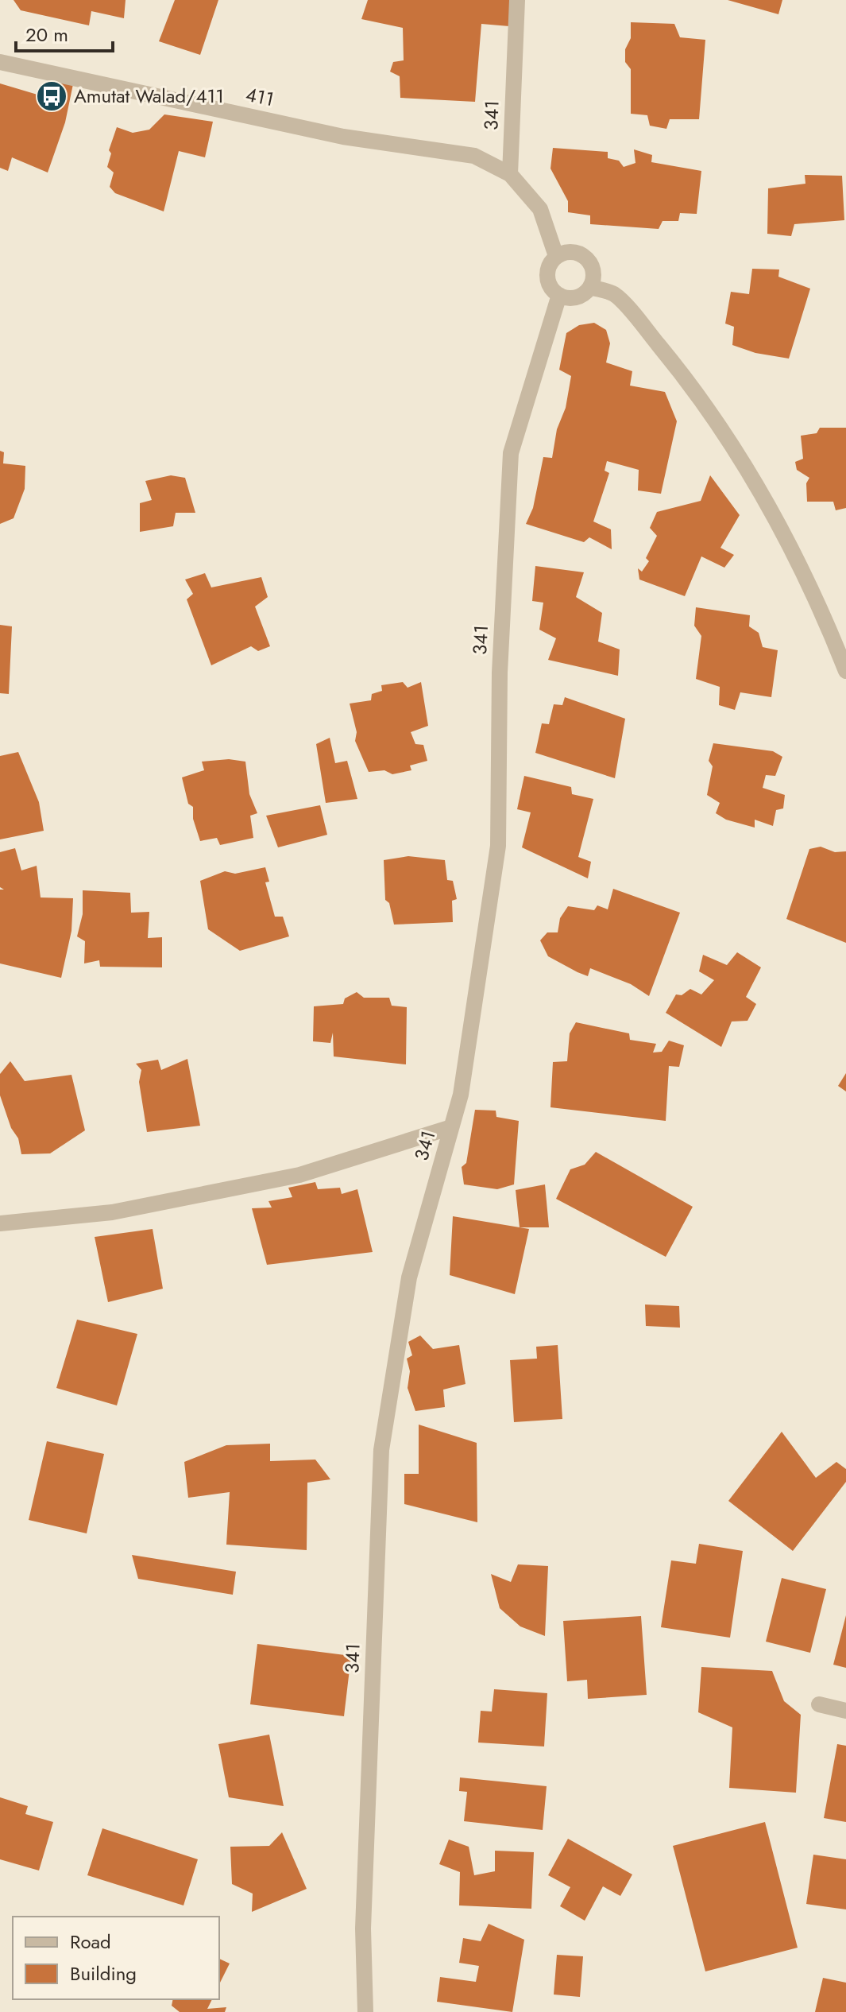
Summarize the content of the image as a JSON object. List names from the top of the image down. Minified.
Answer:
{"streets":{"street":["411","341"]},"crossings":[["411","341"]],"places":{"bus stop":["Amutat Walad/411"]},"legend":["Road","Building"],"scale_bar":"20 m"}
